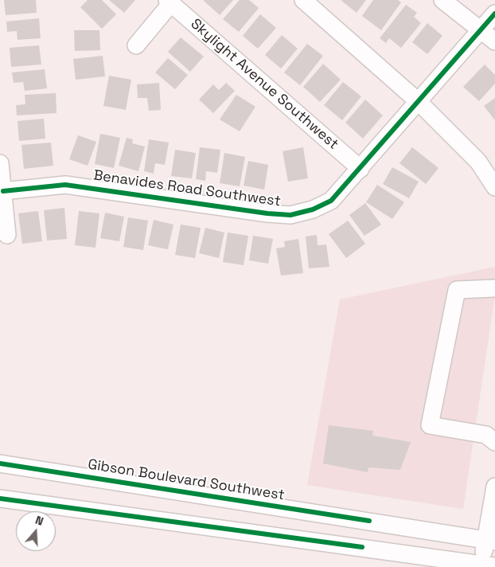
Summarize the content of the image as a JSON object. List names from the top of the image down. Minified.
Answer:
{"streets":{"street":["Skylight Avenue Southwest","Benavides Road Southwest","Gibson Boulevard Southwest"]},"crossings":[["Skylight Avenue Southwest","Benavides Road Southwest"]],"north":"top"}
